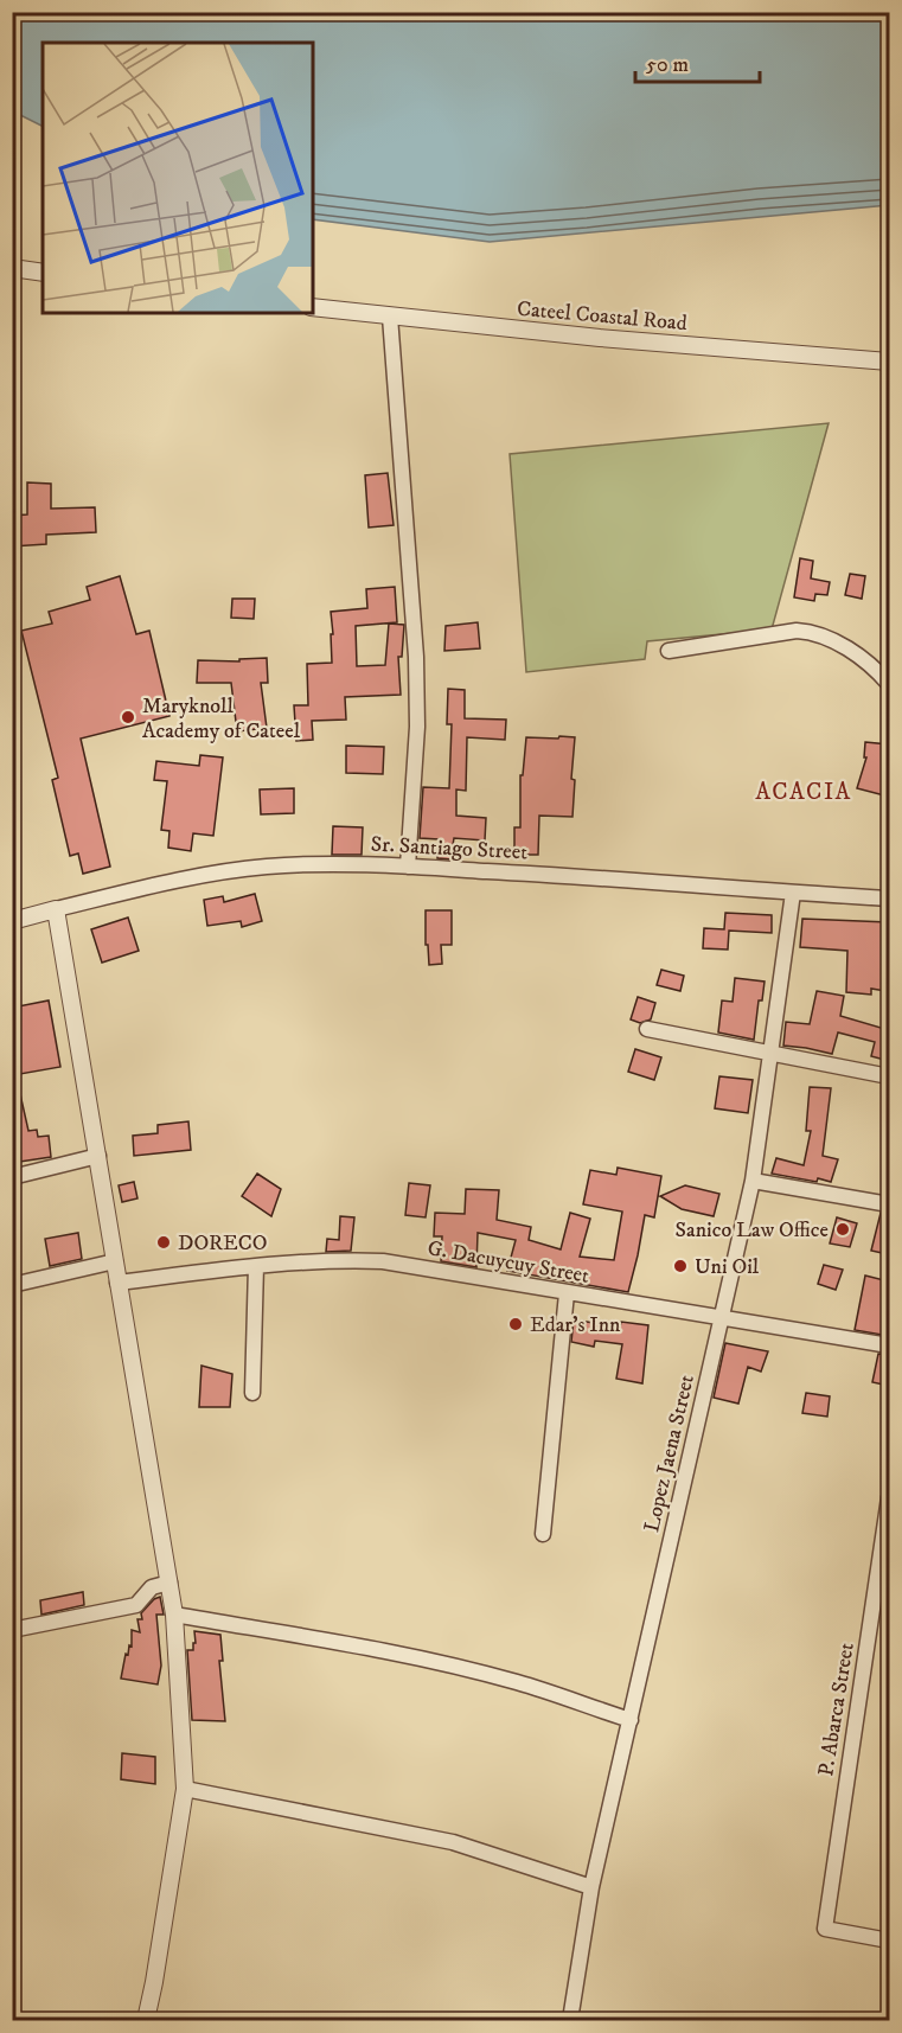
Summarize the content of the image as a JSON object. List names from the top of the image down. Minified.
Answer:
{"streets":{"street":["Cateel Coastal Road","Sr. Santiago Street","G. Dacuycuy Street","Lopez Jaena Street","P. Abarca Street"]},"crossings":[["Sr. Santiago Street","Lopez Jaena Street"],["G. Dacuycuy Street","Lopez Jaena Street"]],"districts":["ACACIA"],"places":["Maryknoll Academy of Cateel","Sanico Law Office","DORECO","Uni Oil","Edar's Inn"],"scale_bar":"50 m"}
